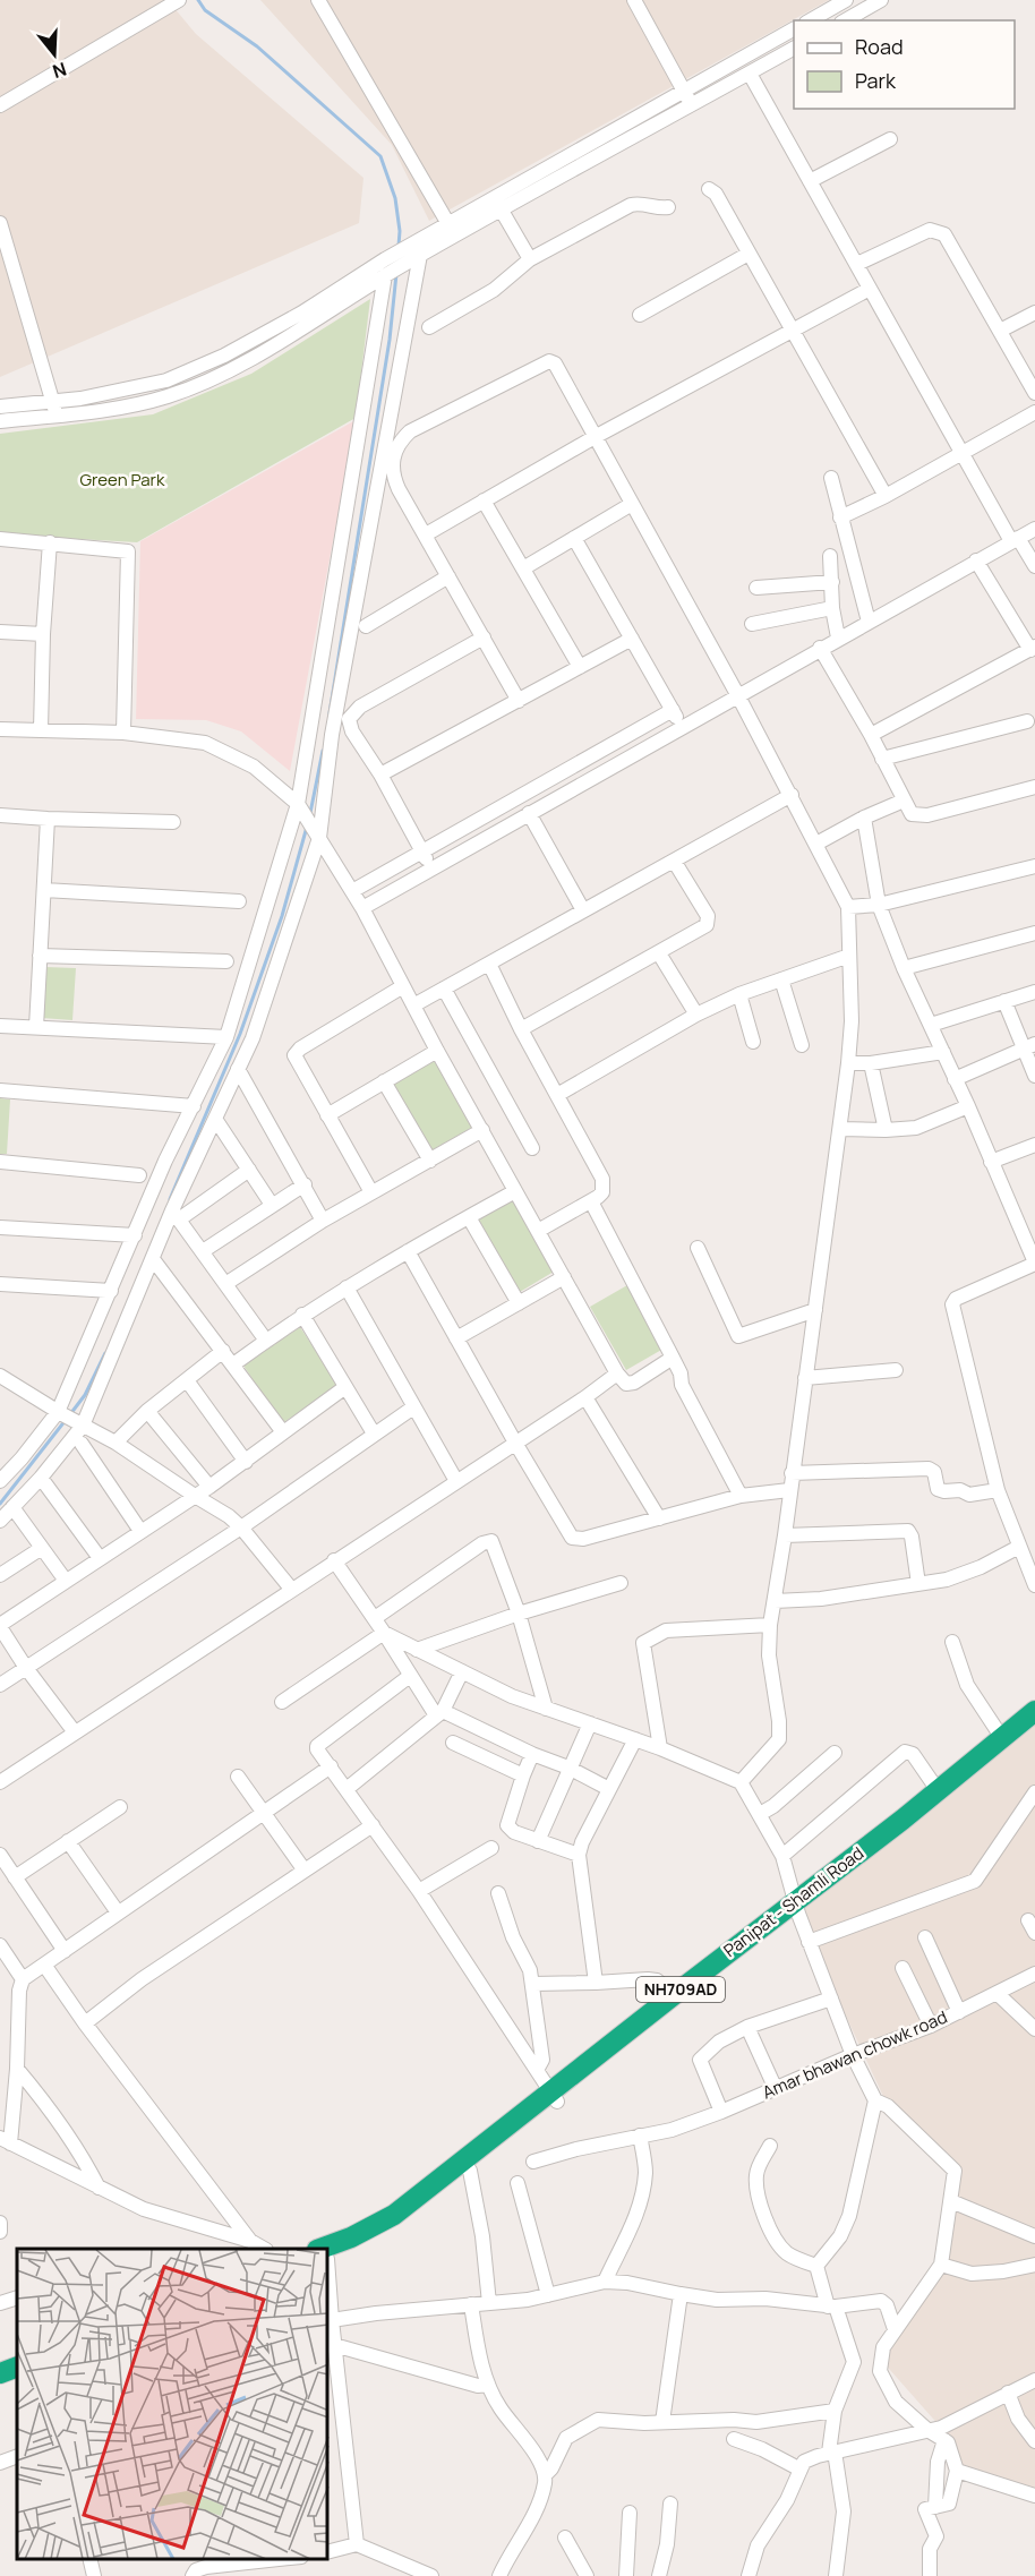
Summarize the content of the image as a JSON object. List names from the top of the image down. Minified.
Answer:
{"streets":{"highway":["Panipat - Shamli Road","NH709AD"],"street":["Amar bhawan chowk road"]},"parks":["Green Park"],"legend":["Road","Park"],"north":"bottom"}
